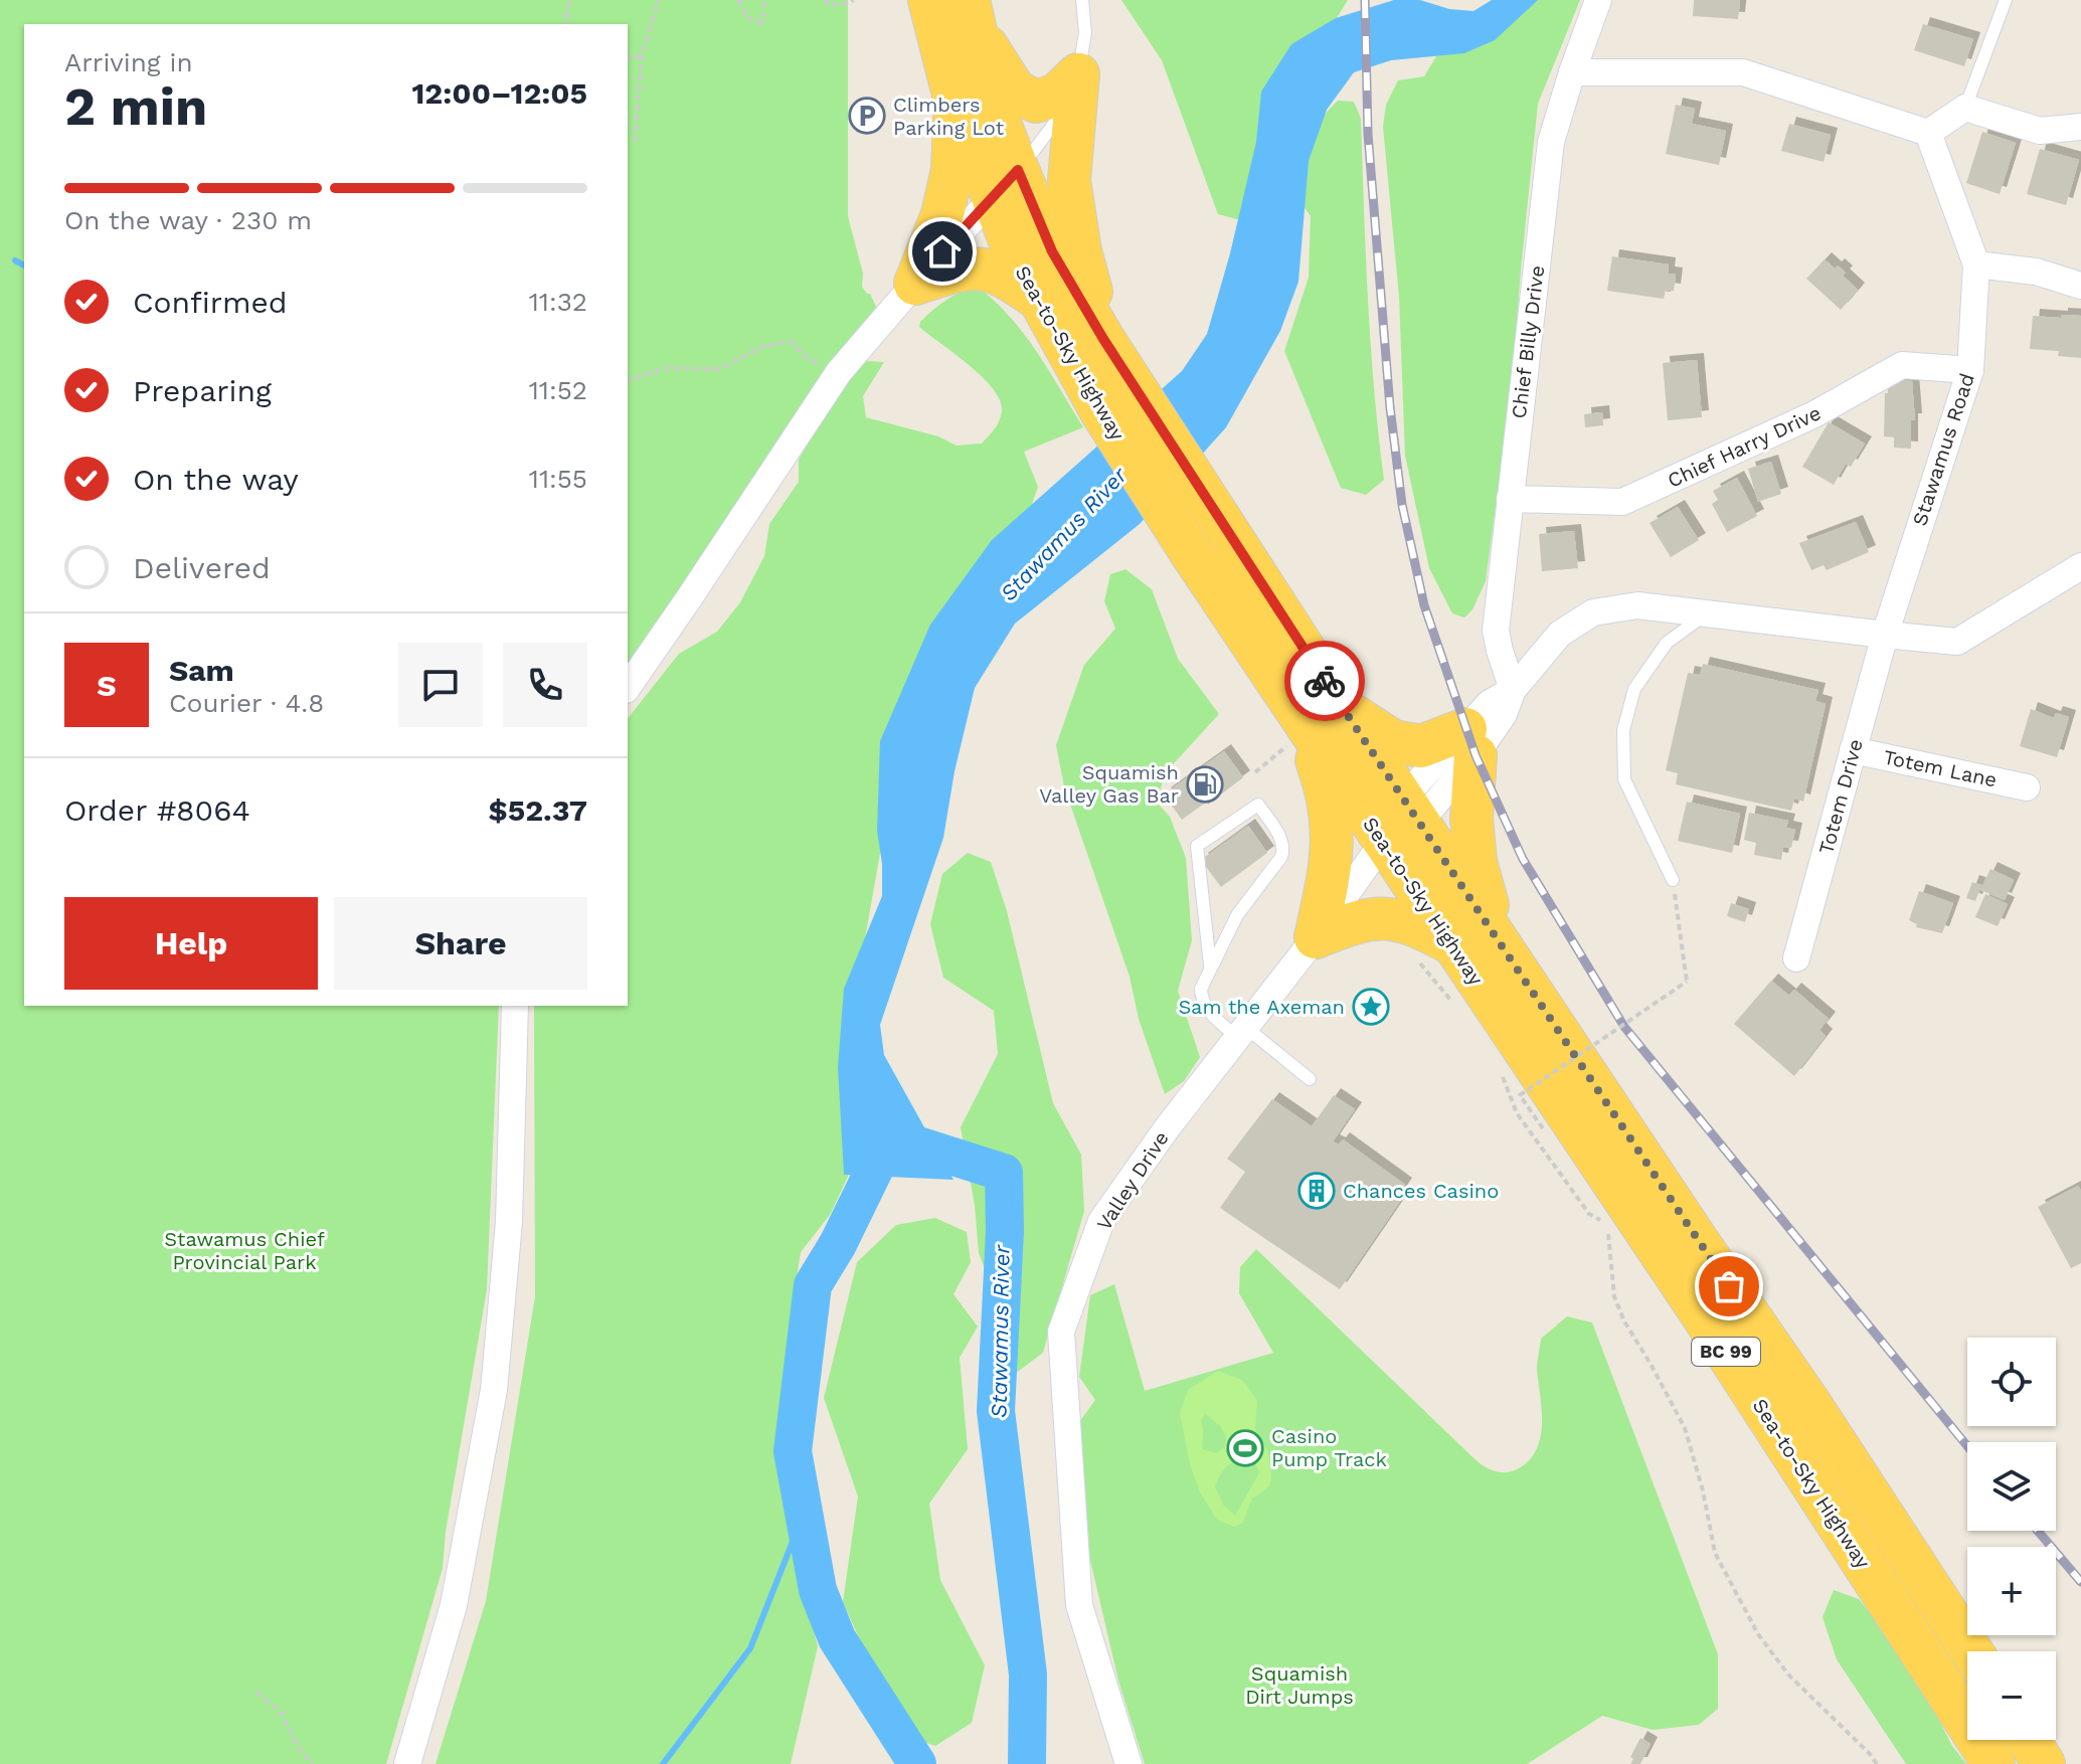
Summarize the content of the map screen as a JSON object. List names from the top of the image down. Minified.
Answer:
{"streets":{"highway":["Sea-to-Sky Highway","BC 99"],"street":["Chief Billy Drive","Chief Harry Drive","Stawamus Road","Totem Lane","Totem Drive","Valley Drive"]},"crossings":[["Chief Billy Drive","Chief Harry Drive"],["Sea-to-Sky Highway","Valley Drive"],["Chief Harry Drive","Stawamus Road"],["Stawamus Road","Totem Drive"],["Totem Lane","Totem Drive"]],"water":["Stawamus River"],"parks":["Stawamus Chief Provincial Park","Squamish Dirt Jumps"],"places":{"parking":["Climbers Parking Lot"],"fuel station":["Squamish Valley Gas Bar"],"place":["Sam the Axeman"],"building":["Chances Casino"],"sports":["Casino Pump Track"]},"page":{"heading":["2 min","Arriving in","12:00–12:05"],"panel":["Sam","Courier · 4.8","Order #8064","$52.37"],"bar":"On the way · 230 m","list":[["Confirmed","11:32"],["Preparing","11:52"],["On the way","11:55"],"Delivered"],"round":"S","buttons":["Help","Share"],"map_buttons":["+","−"]}}
